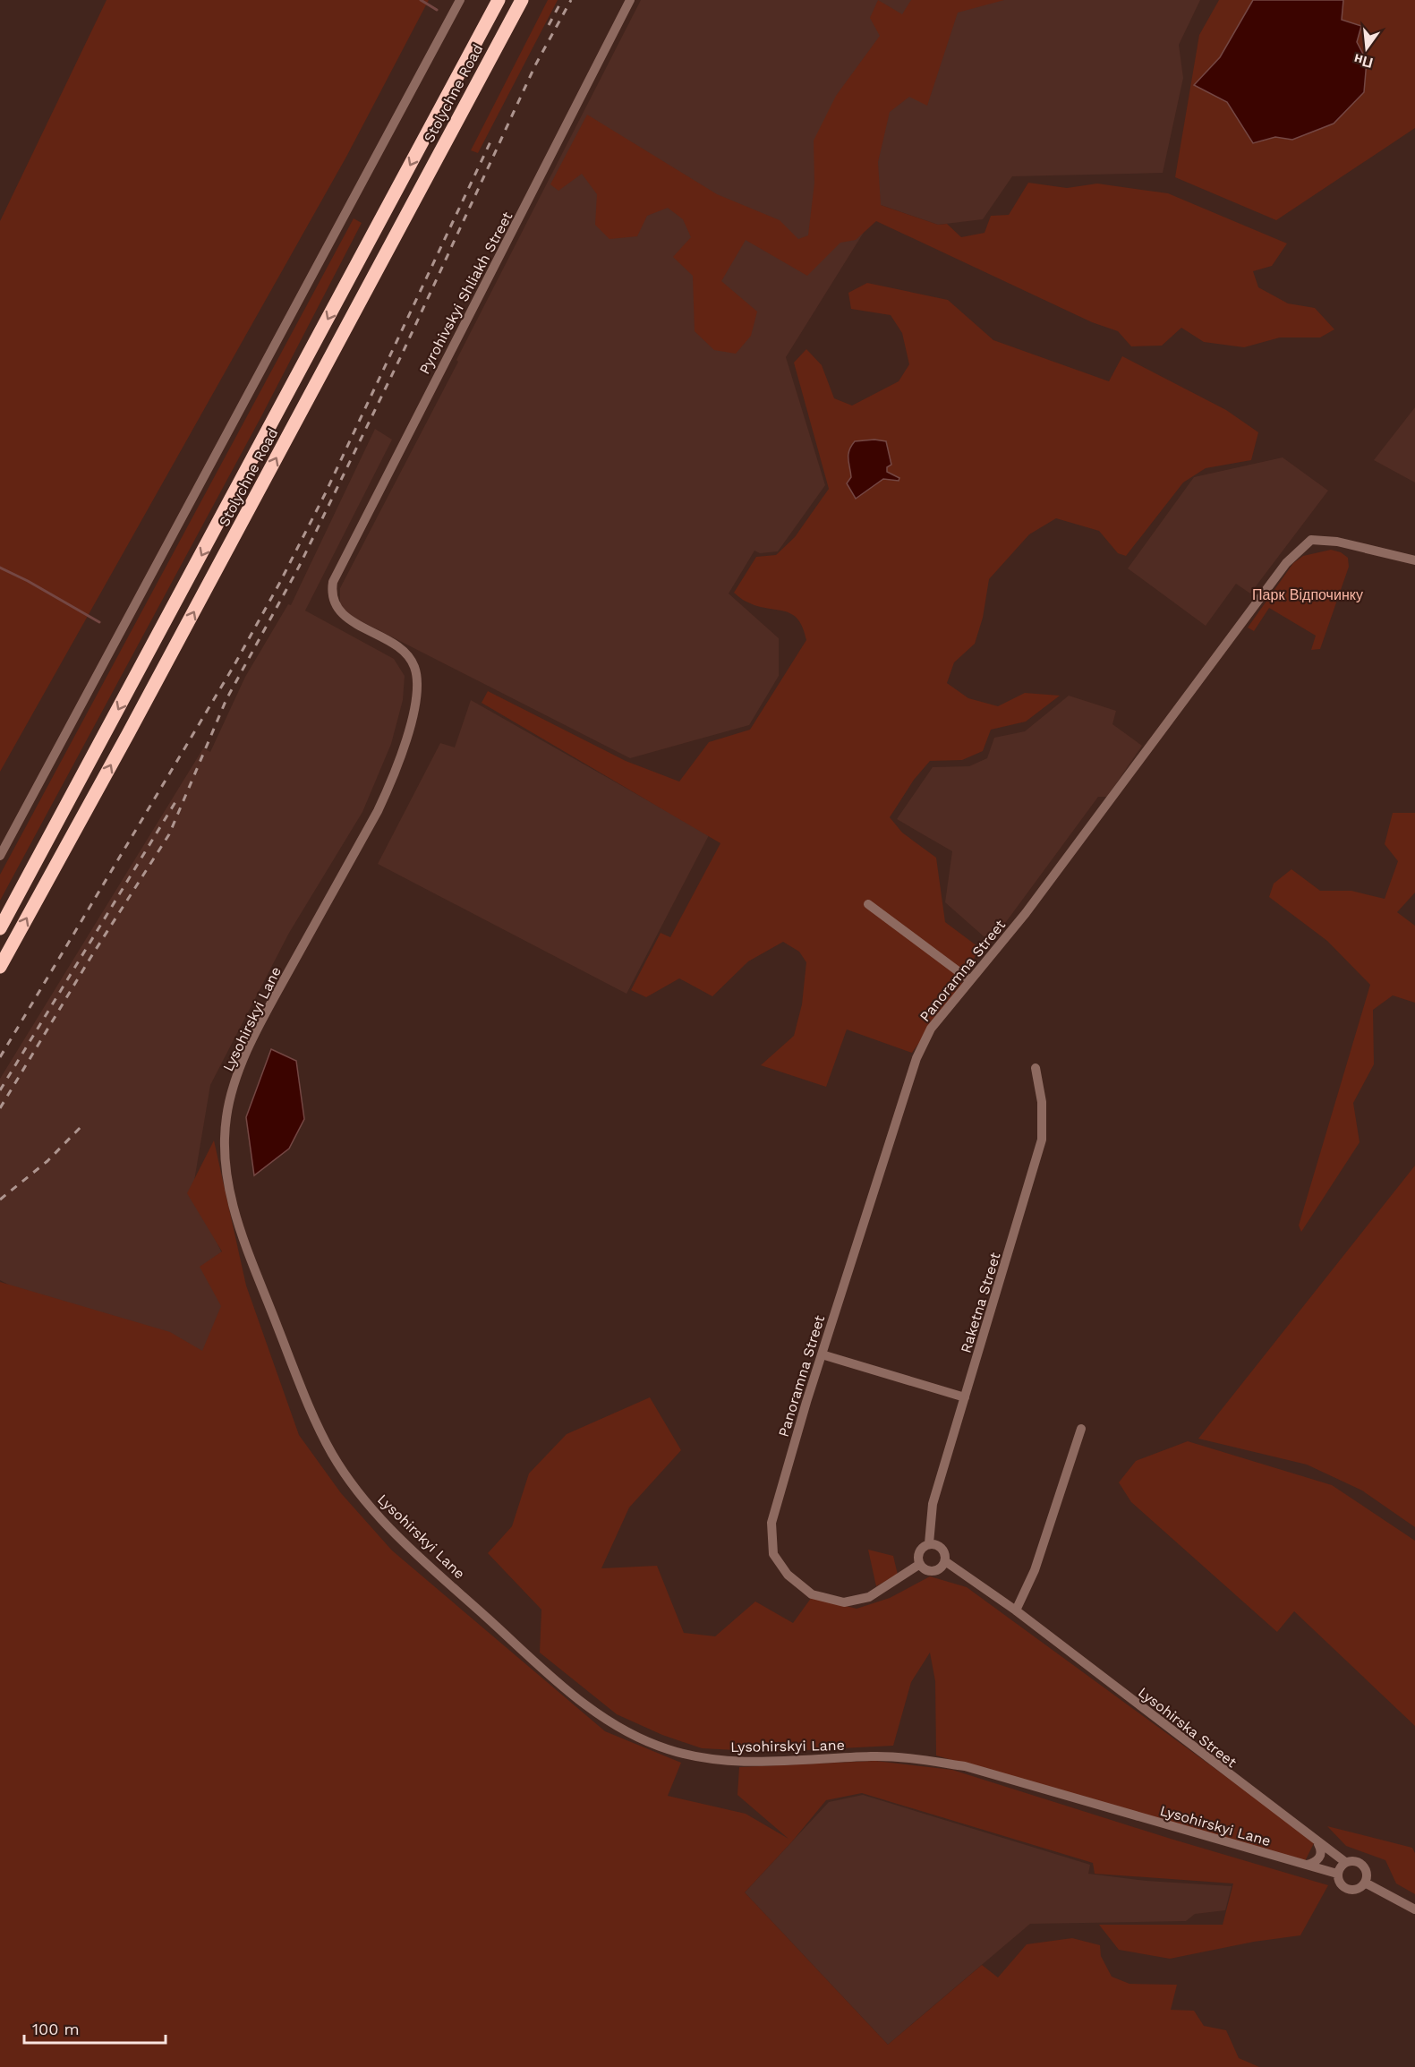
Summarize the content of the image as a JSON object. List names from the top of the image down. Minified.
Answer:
{"streets":{"highway":["Stolychne Road"],"street":["Pyrohivskyi Shliakh Street","Panoramna Street","Lysohirskyi Lane","Raketna Street","Lysohirska Street"]},"crossings":[["Pyrohivskyi Shliakh Street","Lysohirskyi Lane"],["Panoramna Street","Raketna Street"],["Panoramna Street","Lysohirska Street"],["Lysohirskyi Lane","Lysohirska Street"],["Raketna Street","Lysohirska Street"]],"parks":["Парк Відпочинку"],"scale_bar":"100 m","north":"bottom"}
